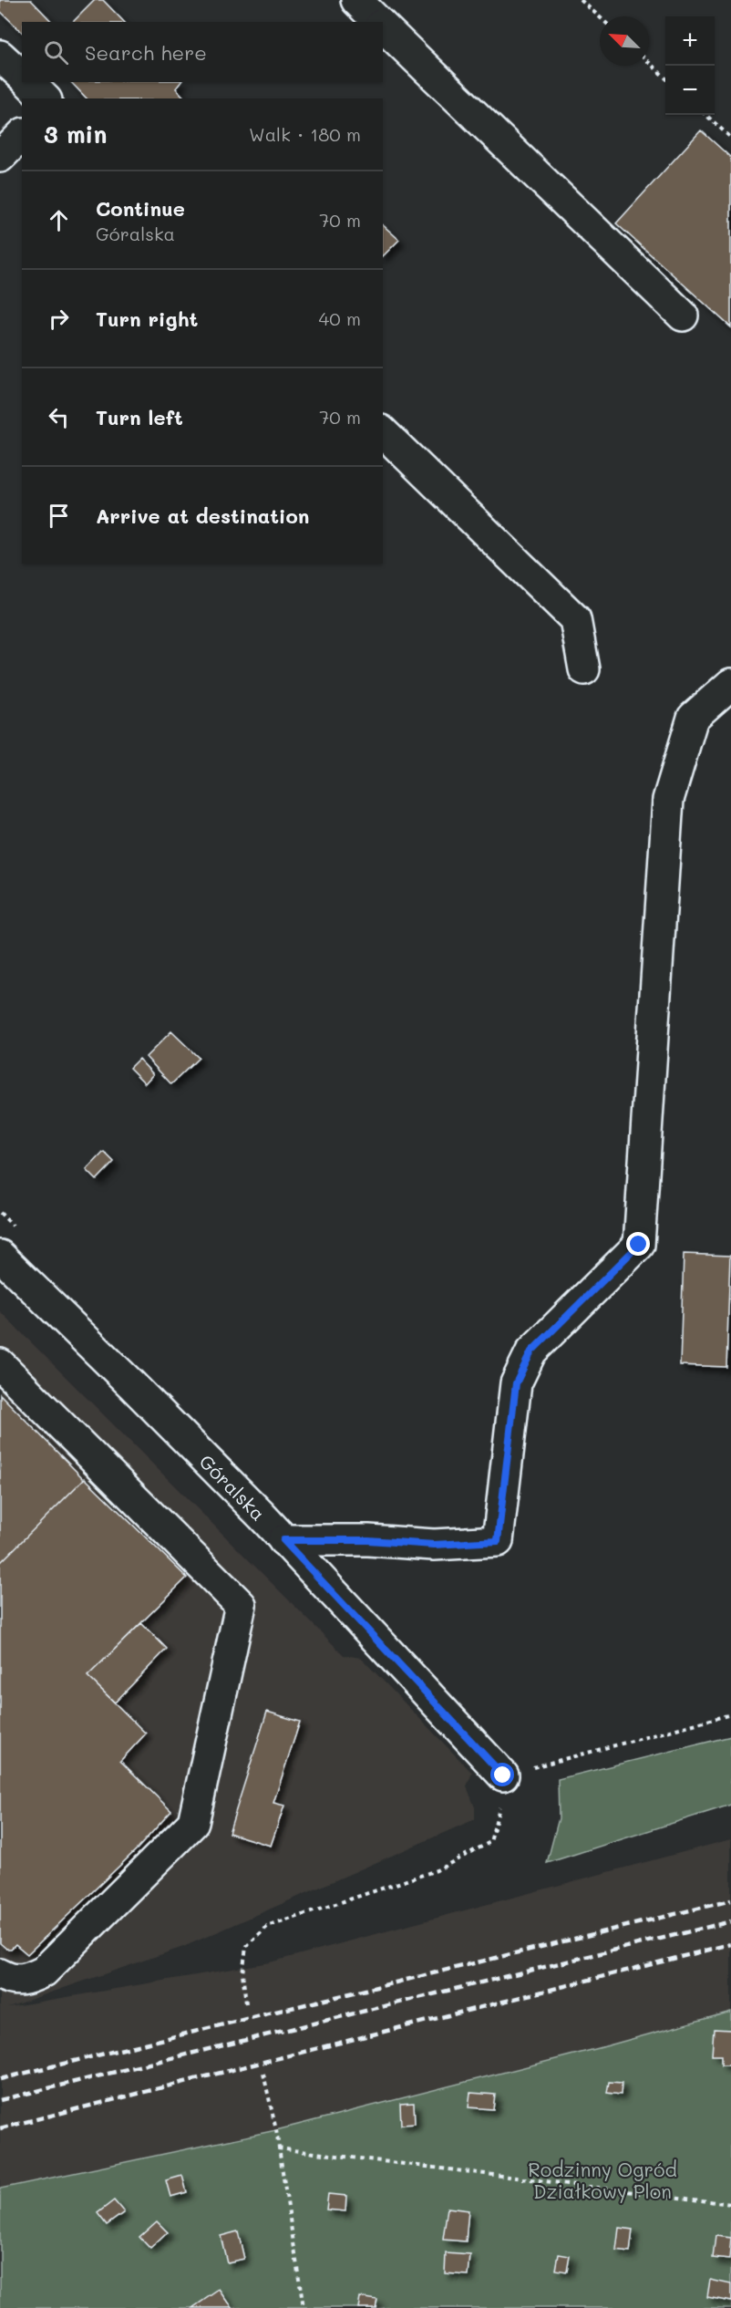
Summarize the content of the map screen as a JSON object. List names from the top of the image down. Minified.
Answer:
{"streets":{"street":["Góralska"]},"parks":["Rodzinny Ogród Działkowy Plon"],"north":"top left","page":{"map_buttons":["+","−"],"search":"Search here","heading":["3 min","Walk · 180 m"],"list":[["Continue","Góralska","70 m"],["Turn right","40 m"],["Turn left","70 m"],"Arrive at destination"]}}
